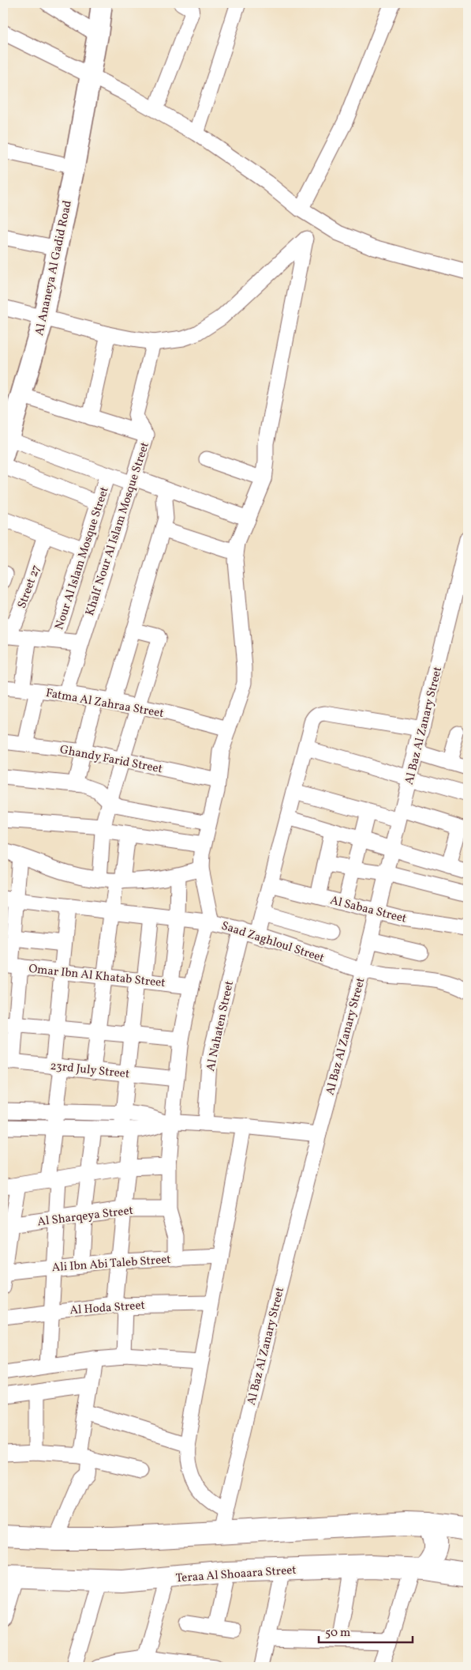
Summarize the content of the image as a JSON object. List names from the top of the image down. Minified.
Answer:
{"streets":{"highway":["Teraa Al Shoaara Street"],"street":["Al Ananeya Al Gadid Road","Khalf Nour Al Islam Mosque Street","Nour Al Islam Mosque Street","Street 27","Fatma Al Zahraa Street","Al Baz Al Zanary Street","Ghandy Farid Street","Al Sabaa Street","Saad Zaghloul Street","Omar Ibn Al Khatab Street","Al Nahaten Street","23rd July Street","Al Sharqeya Street","Ali Ibn Abi Taleb Street","Al Hoda Street"]},"crossings":[["Khalf Nour Al Islam Mosque Street","Fatma Al Zahraa Street"],["Al Baz Al Zanary Street","Al Sabaa Street"],["Al Baz Al Zanary Street","Saad Zaghloul Street"],["Saad Zaghloul Street","Al Nahaten Street"]],"scale_bar":"50 m"}
